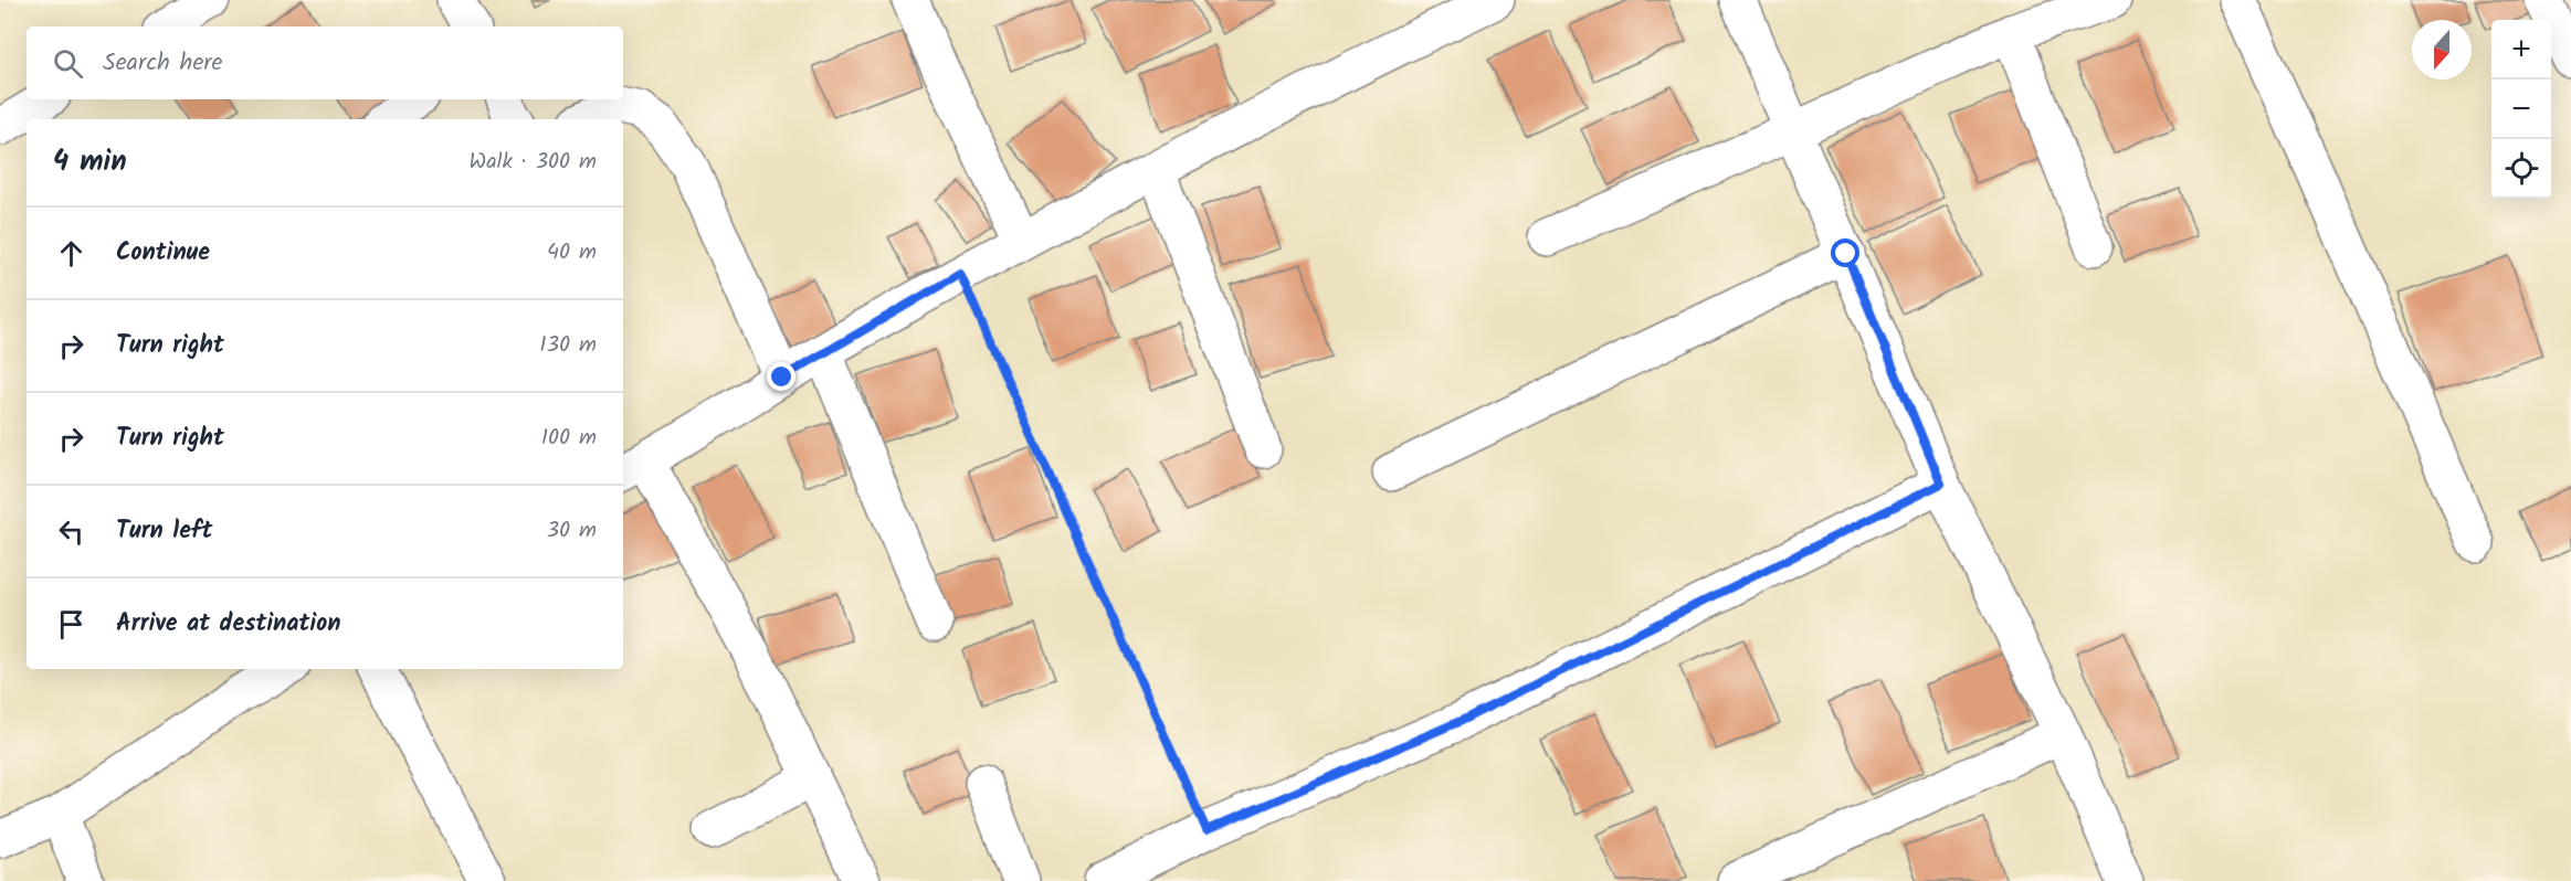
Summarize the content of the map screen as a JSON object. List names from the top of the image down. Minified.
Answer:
{"north":"bottom","page":{"map_buttons":["+","−"],"search":"Search here","heading":["4 min","Walk · 300 m"],"list":[["Continue","40 m"],["Turn right","130 m"],["Turn right","100 m"],["Turn left","30 m"],"Arrive at destination"]}}
